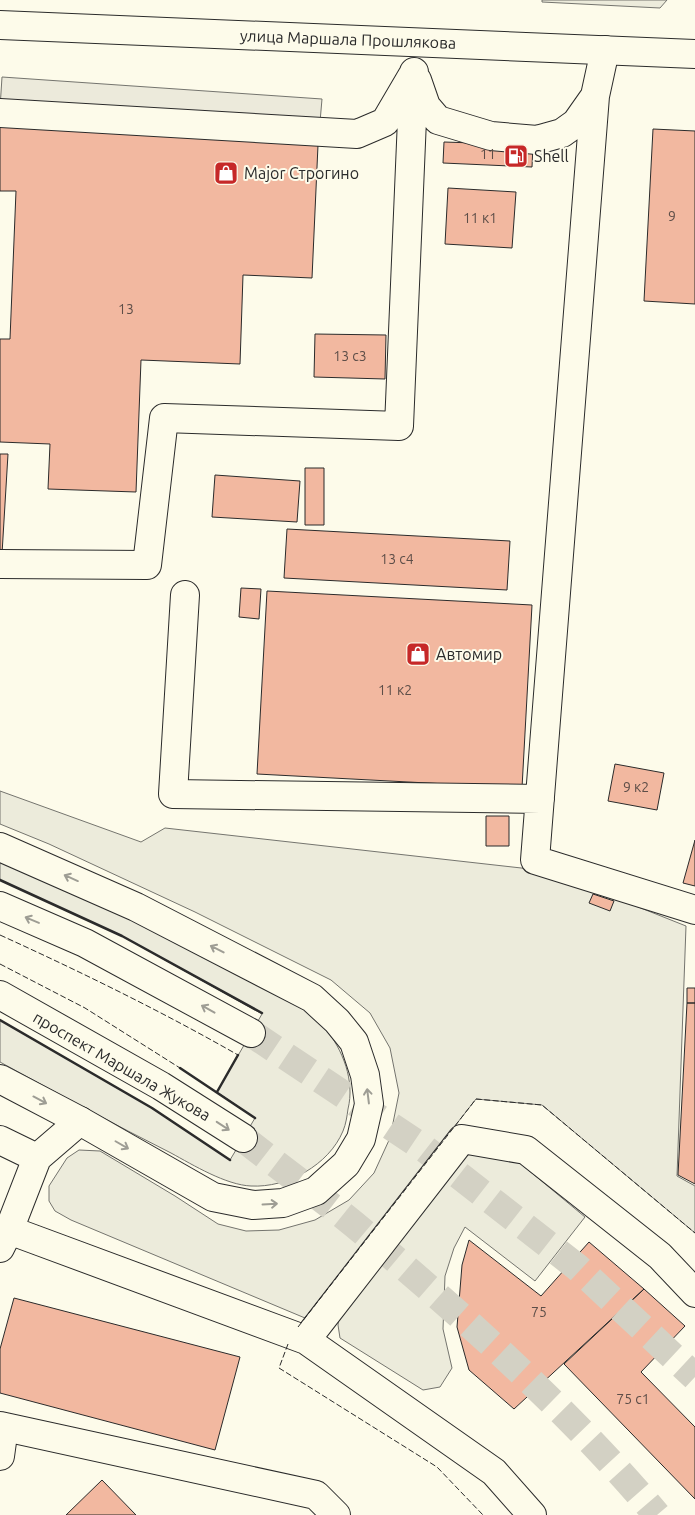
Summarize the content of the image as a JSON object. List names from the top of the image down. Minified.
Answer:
{"streets":{"main road":["улица Маршала Прошлякова","проспект Маршала Жукова"]},"places":{"fuel station":["Shell"],"shop":["Major Строгино","Автомир"]},"house_numbers":["11","9","11 к1","13","13 с3","13 с4","11 к2","9 к2","75","75 с1"]}
